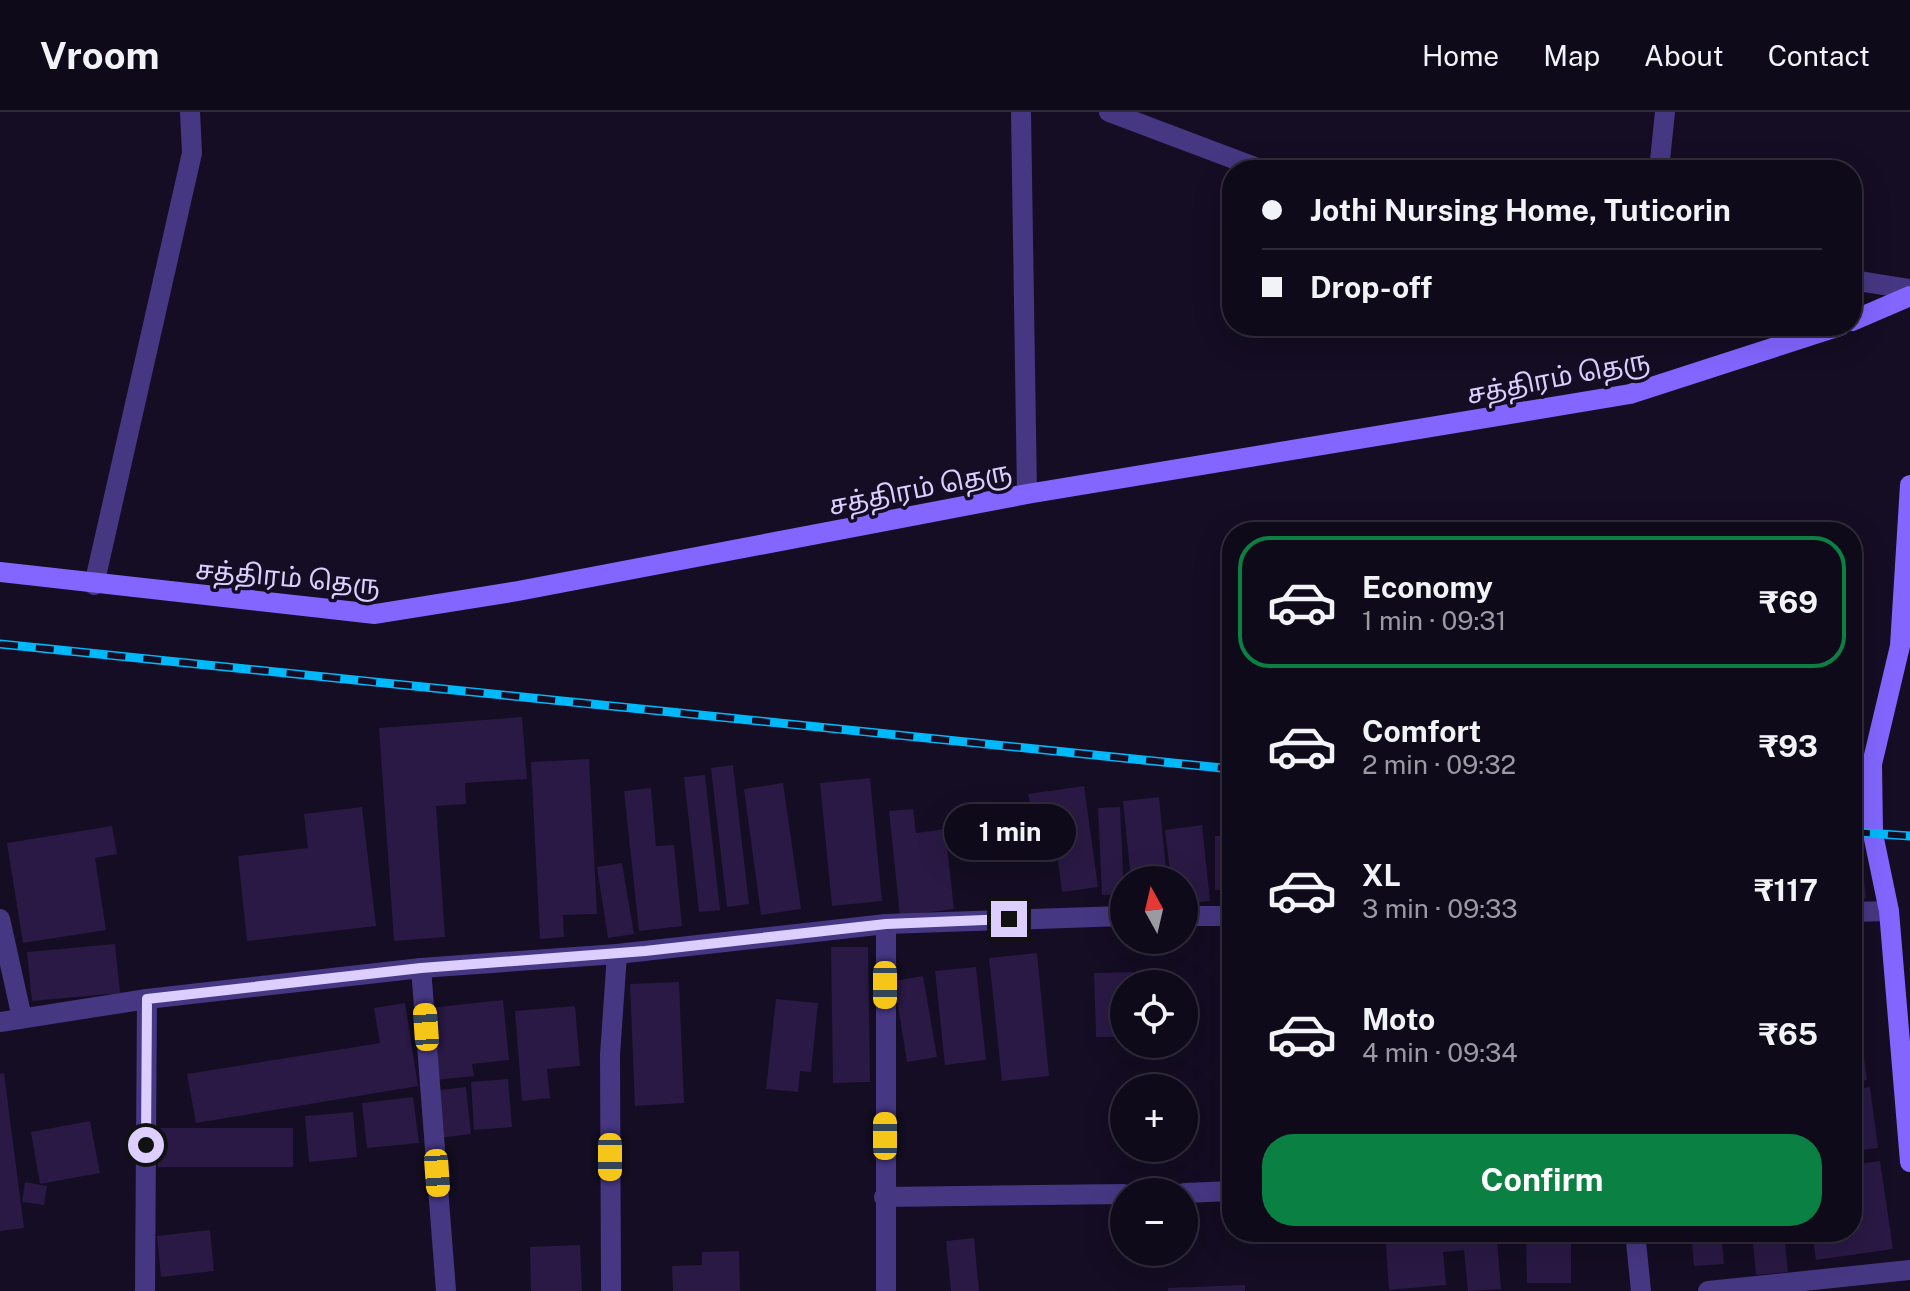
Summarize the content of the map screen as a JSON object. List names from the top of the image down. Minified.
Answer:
{"streets":{"street":["சத்திரம் தெரு"]},"north":"top","page":{"header":"Vroom","nav":["Home","Map","About","Contact"],"banner":["Jothi Nursing Home, Tuticorin","Drop-off"],"list":[{"name":"Economy","note":"1 min · 09:31","value":"₹69"},{"name":"Comfort","note":"2 min · 09:32","value":"₹93"},{"name":"XL","note":"3 min · 09:33","value":"₹117"},{"name":"Moto","note":"4 min · 09:34","value":"₹65"}],"bubble":"1 min","map_buttons":["+","−"],"buttons":"Confirm"}}
